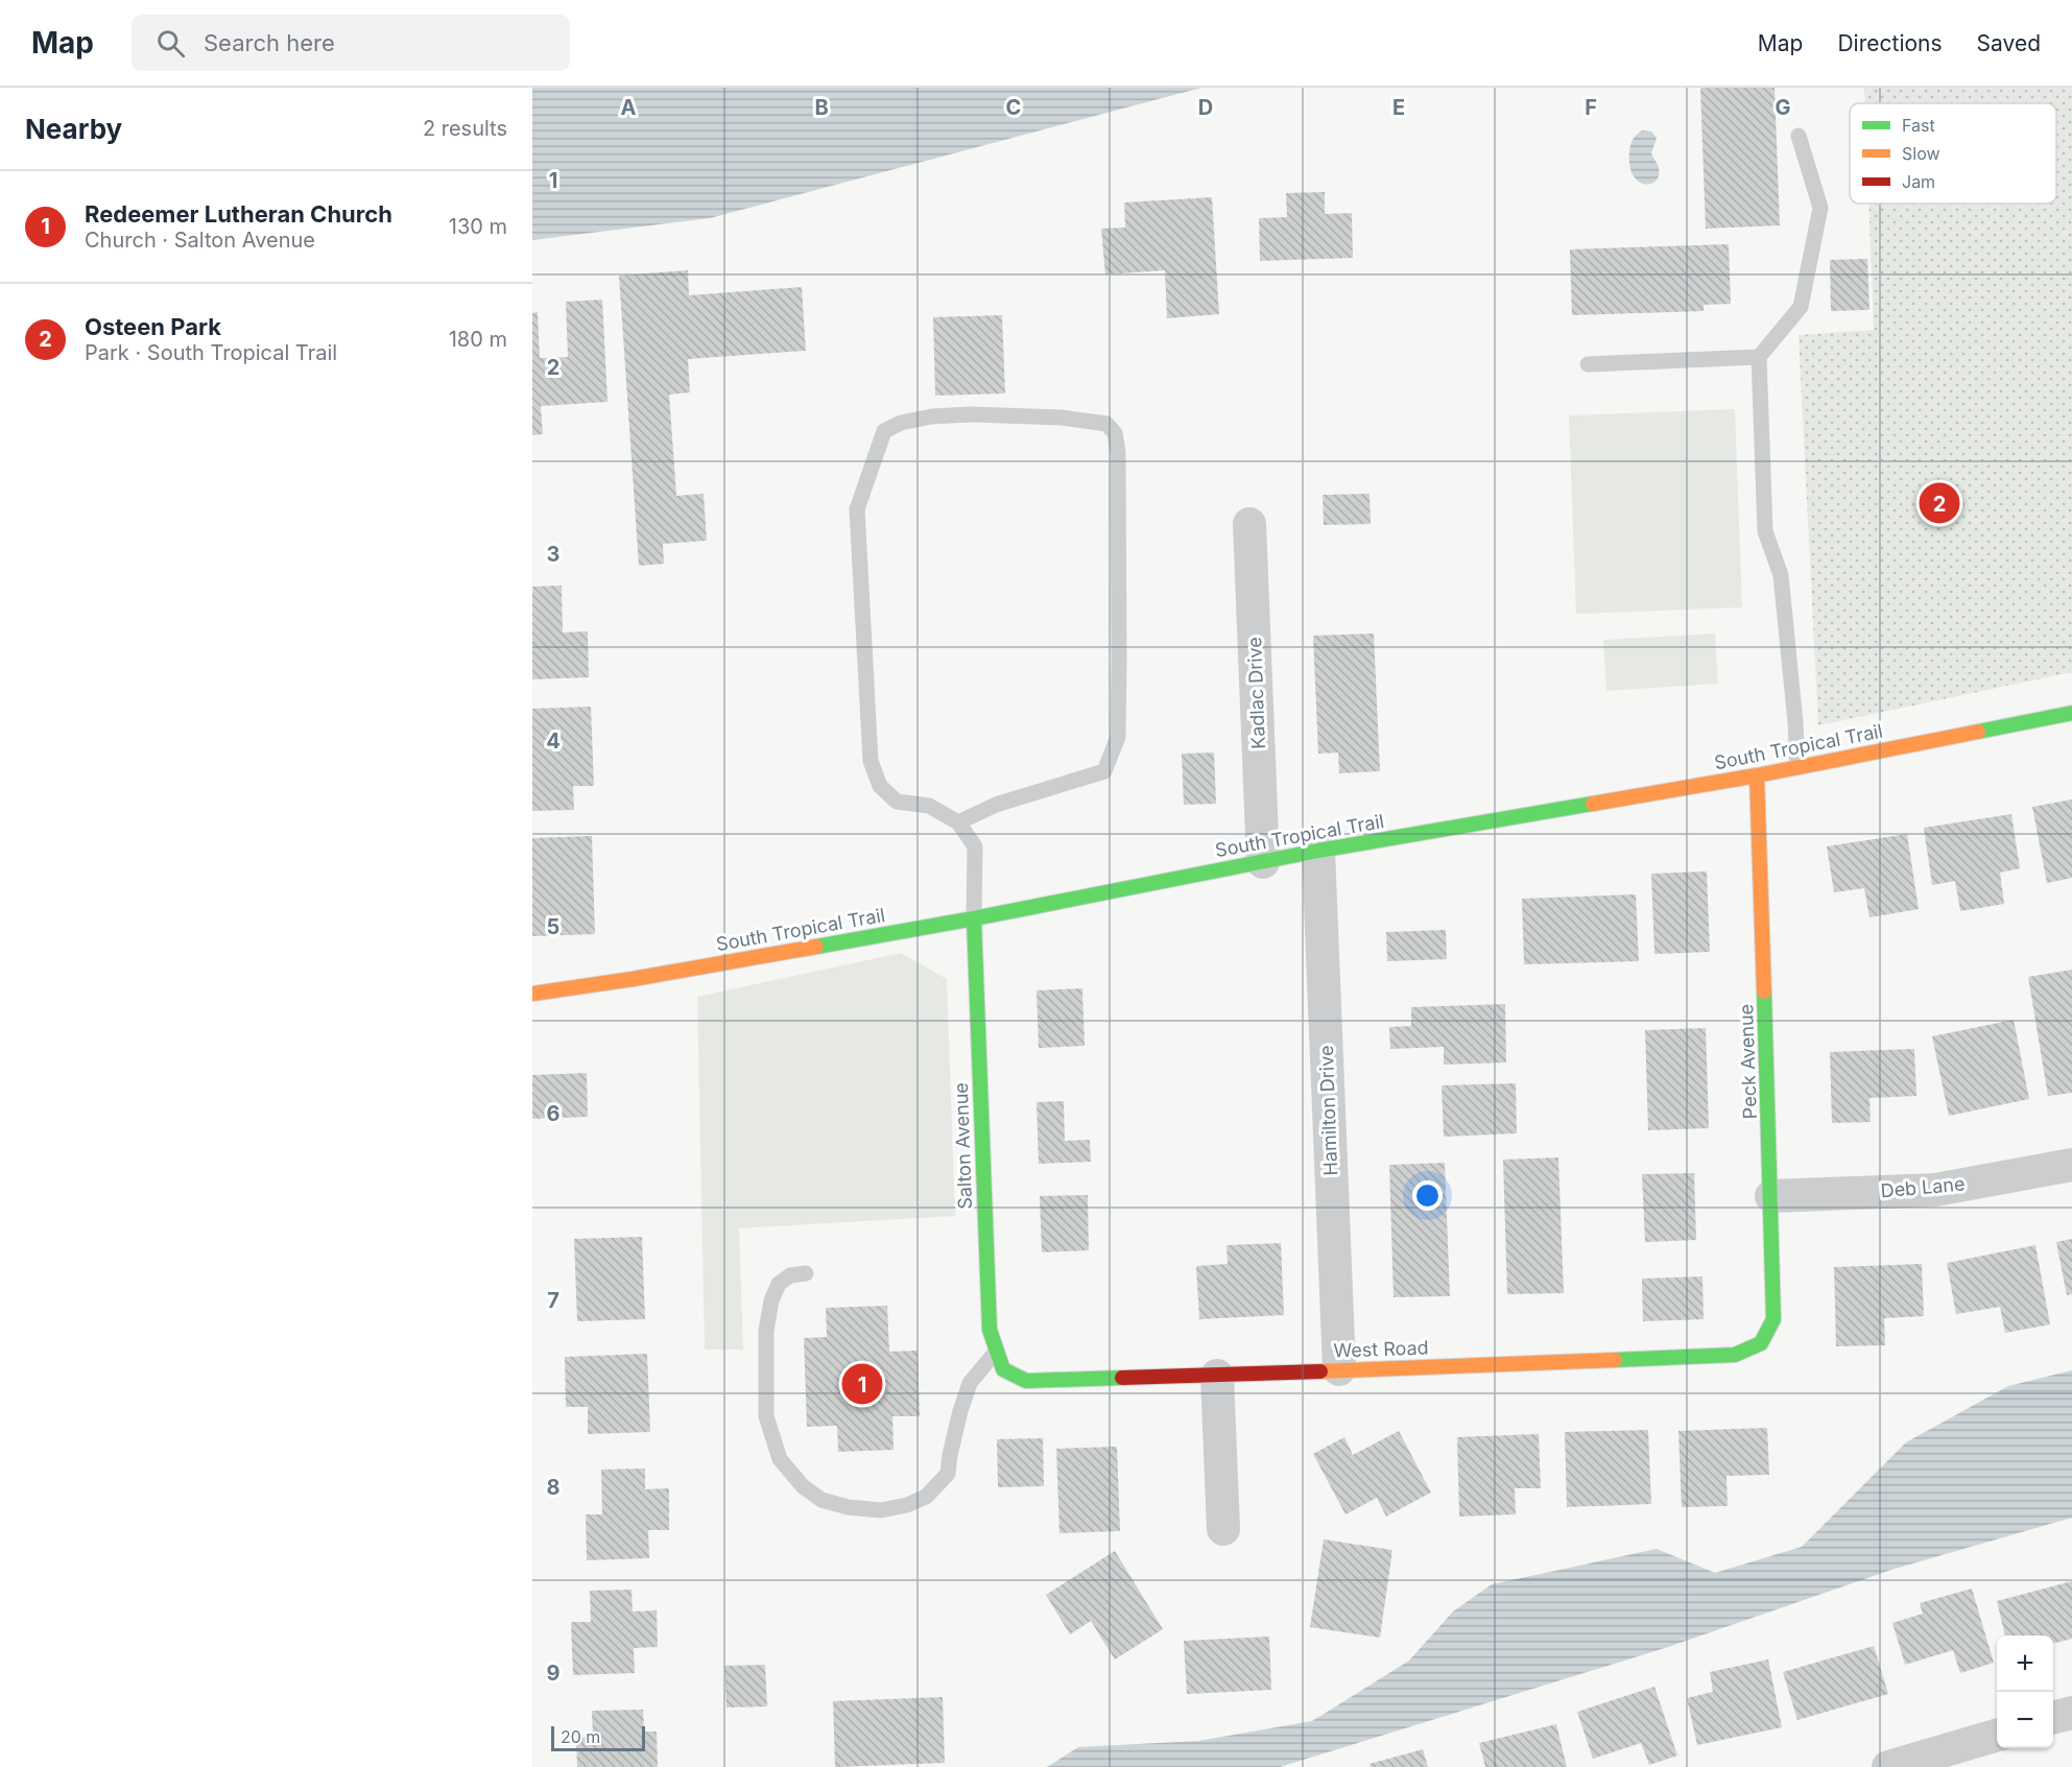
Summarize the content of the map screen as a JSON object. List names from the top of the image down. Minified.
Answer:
{"streets":{"street":["Kadlac Drive","South Tropical Trail","Peck Avenue","Hamilton Drive","Salton Avenue","Deb Lane","West Road"]},"crossings":[["Kadlac Drive","South Tropical Trail"],["South Tropical Trail","Peck Avenue"],["South Tropical Trail","Hamilton Drive"],["South Tropical Trail","Salton Avenue"],["Peck Avenue","Deb Lane"],["Peck Avenue","West Road"],["Hamilton Drive","West Road"],["Salton Avenue","West Road"]],"legend":["Fast","Slow","Jam"],"scale_bar":"20 m","page":{"header":"Map","search":"Search here","nav":["Map","Directions","Saved"],"heading":["Nearby","2 results"],"list":[{"mark":"1","name":"Redeemer Lutheran Church","note":"Church · Salton Avenue","value":"130 m"},{"mark":"2","name":"Osteen Park","note":"Park · South Tropical Trail","value":"180 m"}],"pins":["2","1"],"map_buttons":["+","−"],"scale":"20 m"},"grid":{"columns":["A","B","C","D","E","F","G"],"rows":["1","2","3","4","5","6","7","8","9"]}}
